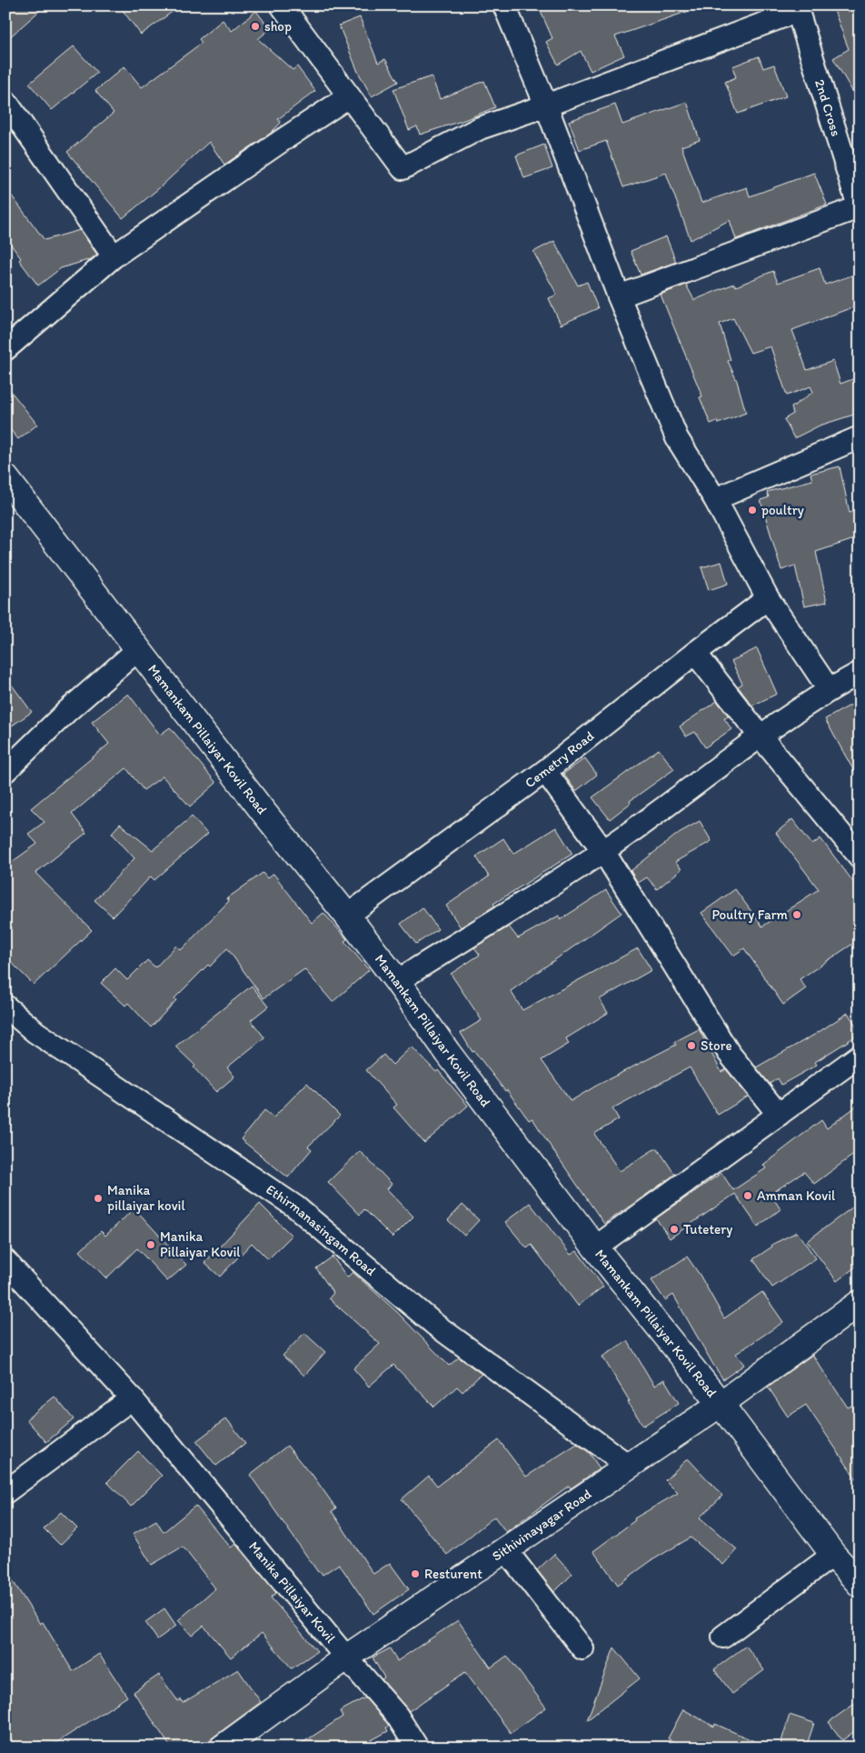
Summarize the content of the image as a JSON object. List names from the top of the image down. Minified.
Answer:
{"streets":{"main road":["Mamankam Pillaiyar Kovil Road","Sithivinayagar Road"],"street":["2nd Cross","Cemetry Road","Ethirmanasingam Road","Manika Pillaiyar Kovil"]},"crossings":[["Mamankam Pillaiyar Kovil Road","Cemetry Road"],["Mamankam Pillaiyar Kovil Road","Sithivinayagar Road"],["Ethirmanasingam Road","Sithivinayagar Road"],["Sithivinayagar Road","Manika Pillaiyar Kovil"]],"places":["shop","poultry","Poultry Farm","Store","Amman Kovil","Manika pillaiyar kovil","Tutetery","Manika Pillaiyar Kovil","Resturent"]}
